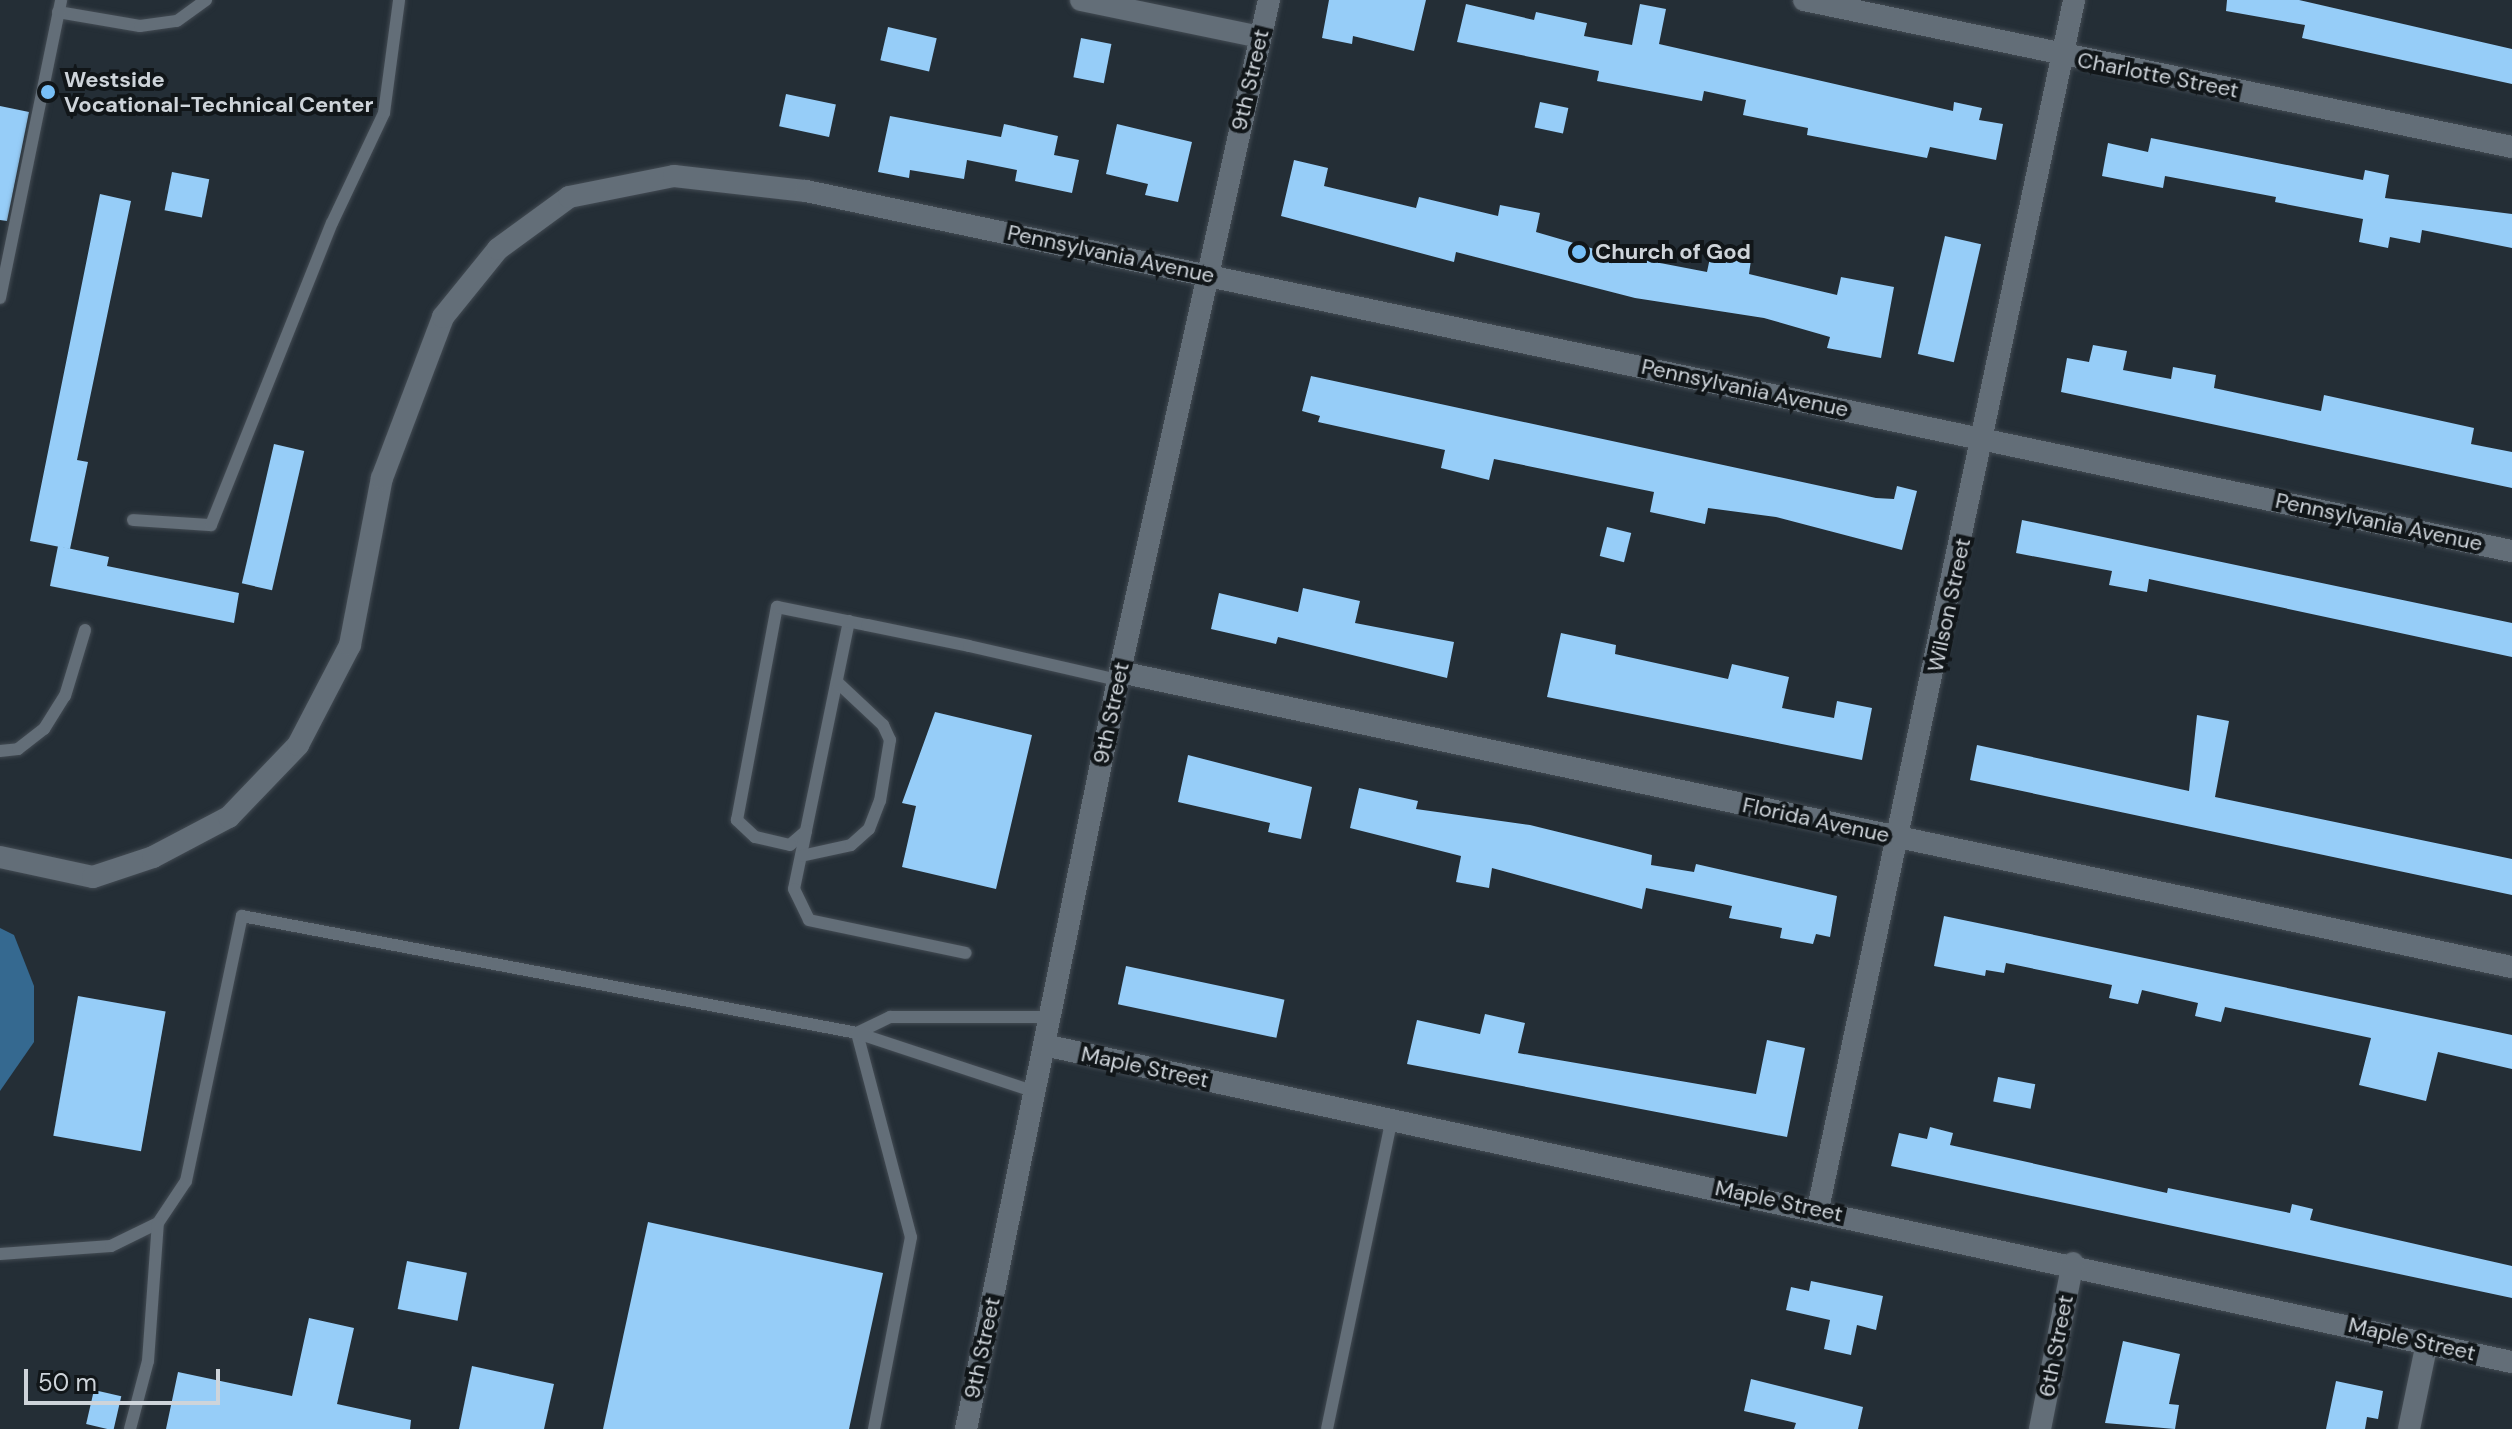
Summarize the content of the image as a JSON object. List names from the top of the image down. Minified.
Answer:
{"streets":{"street":["Charlotte Street","9th Street","Pennsylvania Avenue","Wilson Street","Florida Avenue","Maple Street","6th Street"]},"crossings":[["Charlotte Street","Wilson Street"],["9th Street","Pennsylvania Avenue"],["9th Street","Florida Avenue"],["9th Street","Maple Street"],["Pennsylvania Avenue","Wilson Street"],["Wilson Street","Florida Avenue"],["Wilson Street","Maple Street"],["Maple Street","6th Street"]],"places":["Westside Vocational-Technical Center","Church of God"],"scale_bar":"50 m"}
